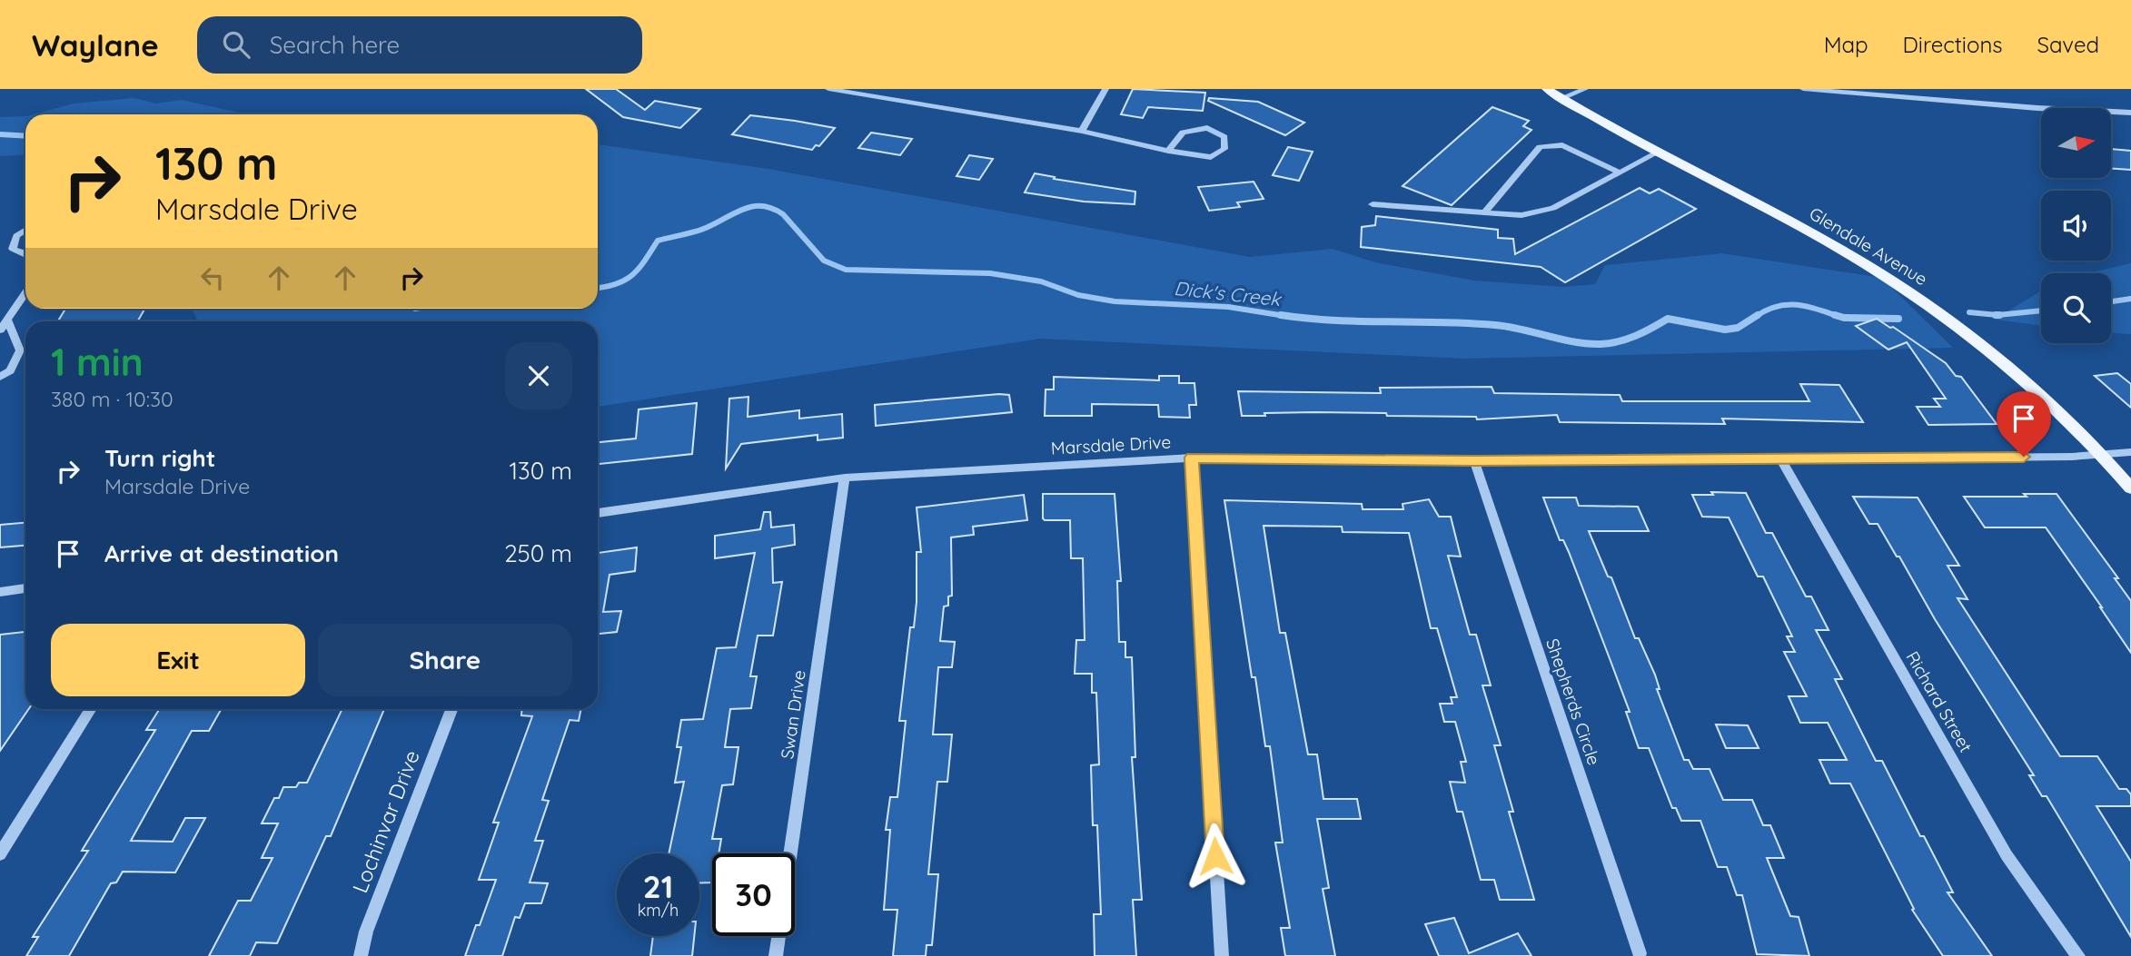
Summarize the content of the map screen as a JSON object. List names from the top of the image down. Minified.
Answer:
{"streets":{"main road":["Glendale Avenue"],"street":["Marsdale Drive","Shepherds Circle","Richard Street","Swan Drive","Lochinvar Drive"]},"crossings":[["Glendale Avenue","Marsdale Drive"],["Marsdale Drive","Shepherds Circle"],["Marsdale Drive","Richard Street"],["Marsdale Drive","Swan Drive"]],"water":["Dick's Creek"],"north":"right","page":{"header":"Waylane","search":"Search here","nav":["Map","Directions","Saved"],"turn":["130 m","Marsdale Drive"],"heading":["1 min","380 m · 10:30"],"list":[{"name":"Turn right","note":"Marsdale Drive","value":"130 m"},{"name":"Arrive at destination","value":"250 m"}],"buttons":["Exit","Share"],"speed":"21 km/h","limit":"30"}}
